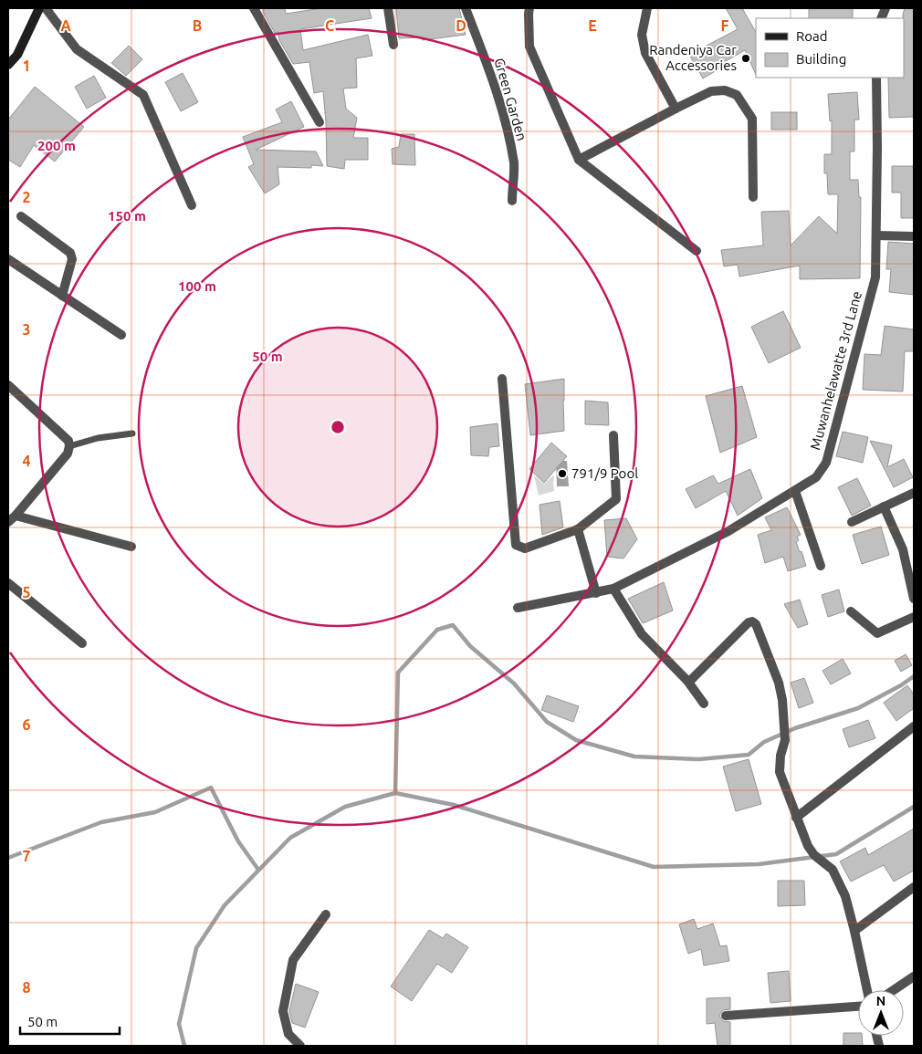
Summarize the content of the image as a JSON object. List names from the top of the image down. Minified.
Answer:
{"streets":{"street":["Green Garden","Muwanhelawatte 3rd Lane"]},"places":["Randeniya Car Accessories","791/9 Pool"],"legend":["Road","Building"],"scale_bar":"50 m","north":"top","grid":{"columns":["A","B","C","D","E","F"],"rows":["1","2","3","4","5","6","7","8"]},"rings":["200 m","150 m","100 m","50 m"]}
